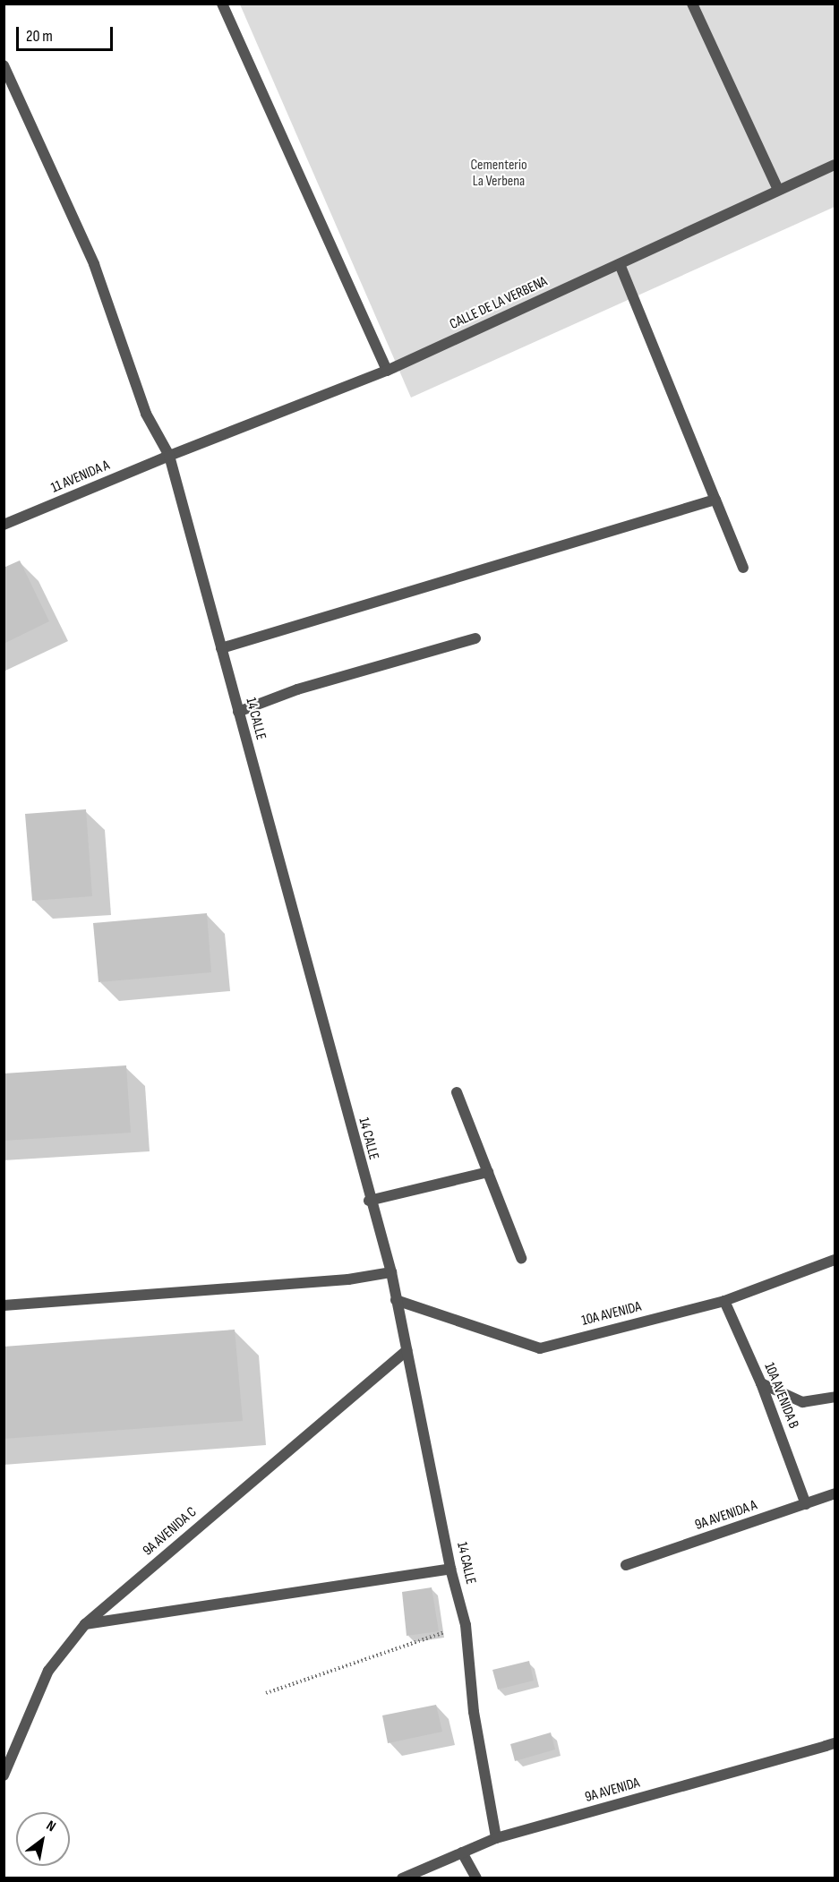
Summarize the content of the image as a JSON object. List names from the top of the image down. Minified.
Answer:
{"streets":{"street":["CALLE DE LA VERBENA","11 AVENIDA A","14 CALLE","10A AVENIDA","10A AVENIDA B","9A AVENIDA A","9A AVENIDA C","9A AVENIDA"]},"crossings":[["CALLE DE LA VERBENA","11 AVENIDA A"],["CALLE DE LA VERBENA","14 CALLE"],["11 AVENIDA A","14 CALLE"],["14 CALLE","10A AVENIDA"],["14 CALLE","9A AVENIDA C"],["14 CALLE","9A AVENIDA"],["10A AVENIDA","10A AVENIDA B"],["10A AVENIDA B","9A AVENIDA A"]],"parks":["Cementerio La Verbena"],"scale_bar":"20 m","north":"top right"}
